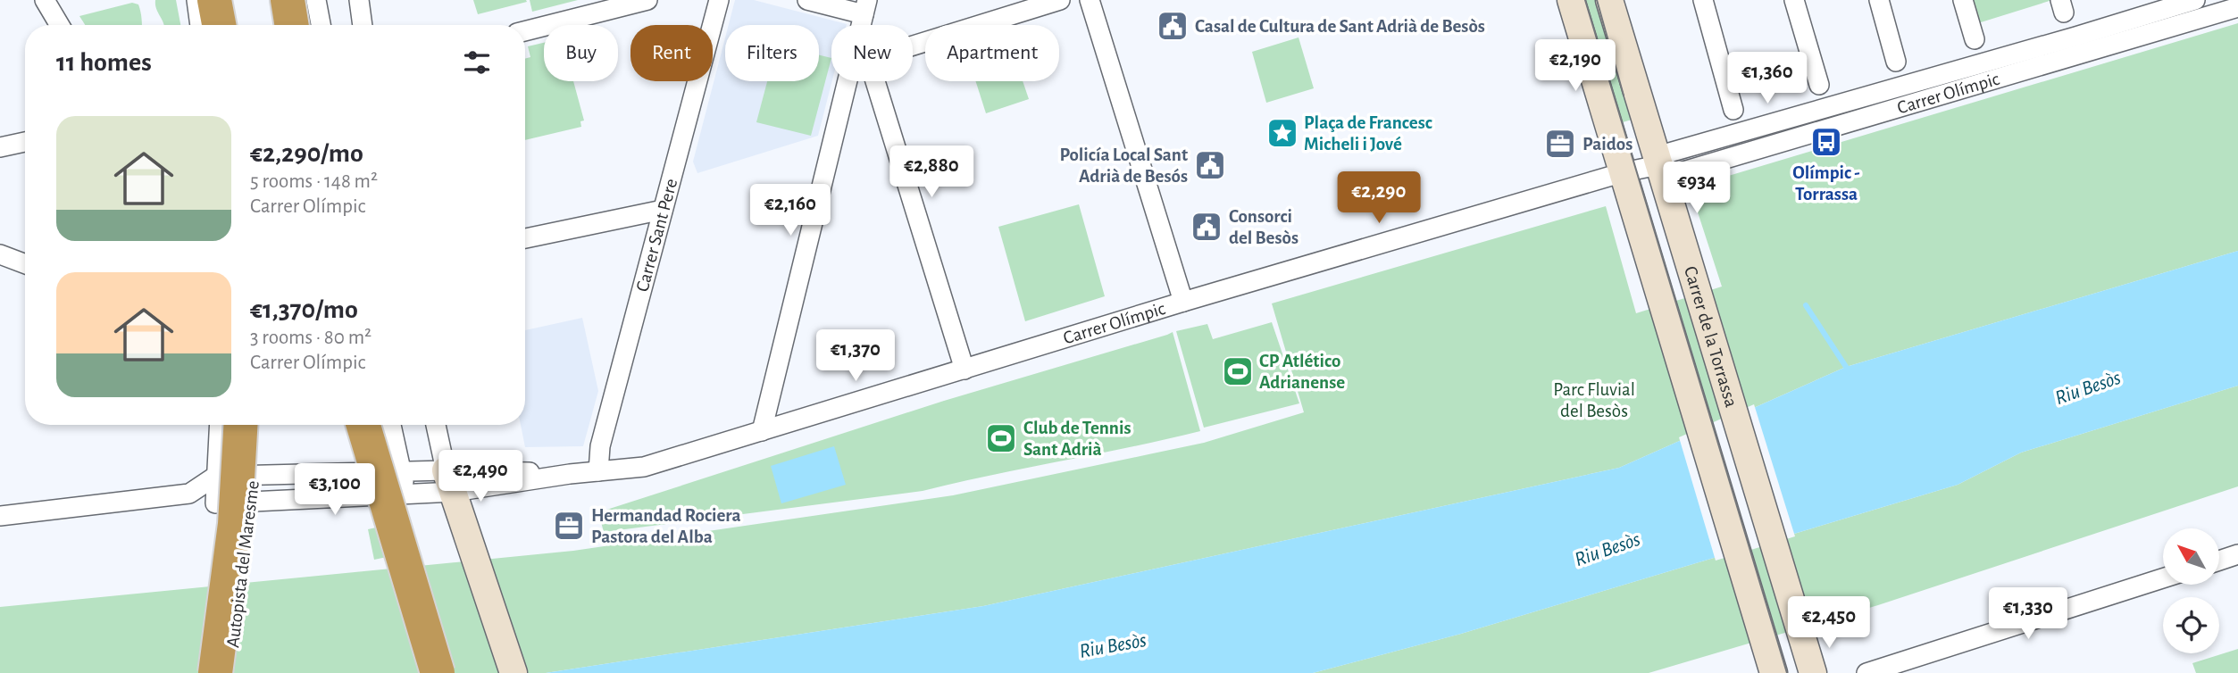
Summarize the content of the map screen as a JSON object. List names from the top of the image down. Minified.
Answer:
{"streets":{"highway":["Autopista del Maresme"],"street":["Carrer Olímpic","Carrer Sant Pere","Carrer de la Torrassa"]},"crossings":[["Carrer Olímpic","Carrer Sant Pere"],["Carrer Olímpic","Carrer de la Torrassa"]],"water":["Riu Besòs"],"parks":["Parc Fluvial del Besòs"],"places":{"public building":["Casal de Cultura de Sant Adrià de Besòs","Policía Local Sant Adrià de Besós","Consorci del Besòs"],"place":["Plaça de Francesc Micheli i Jové"],"bus stop":["Olímpic - Torrassa"],"office":["Paidos","Hermandad Rociera Pastora del Alba"],"sports":["CP Atlético Adrianense","Club de Tennis Sant Adrià"]},"north":"top left","page":{"chip":["Buy","Rent","Filters","New","Apartment"],"heading":"11 homes","price":["€2,190","€1,360","€2,880","€934","€2,290","€2,160","€1,370","€2,490","€3,100","€1,330","€2,450"],"list":[{"name":"€2,290/mo","note":"5 rooms · 148 m² · Carrer Olímpic"},{"name":"€1,370/mo","note":"3 rooms · 80 m² · Carrer Olímpic"}]}}
